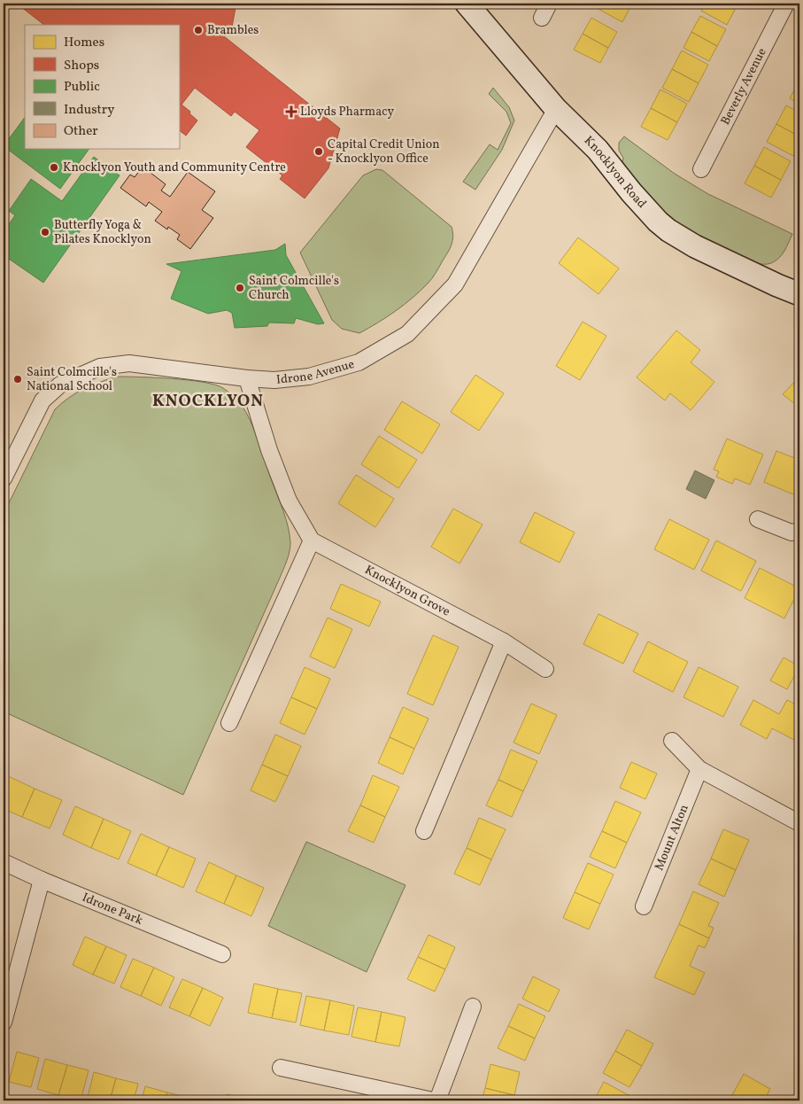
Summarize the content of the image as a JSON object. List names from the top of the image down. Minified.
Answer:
{"streets":{"street":["Beverly Avenue","Knocklyon Road","Idrone Avenue","Knocklyon Grove","Mount Alton","Idrone Park"]},"crossings":[["Knocklyon Road","Idrone Avenue"]],"districts":["KNOCKLYON"],"places":{"other":["Brambles","Capital Credit Union - Knocklyon Office","Knocklyon Youth and Community Centre","Butterfly Yoga & Pilates Knocklyon","Saint Colmcille's Church","Saint Colmcille's National School"],"health":["Lloyds Pharmacy"]},"legend":["Homes","Shops","Public","Industry","Other"]}
